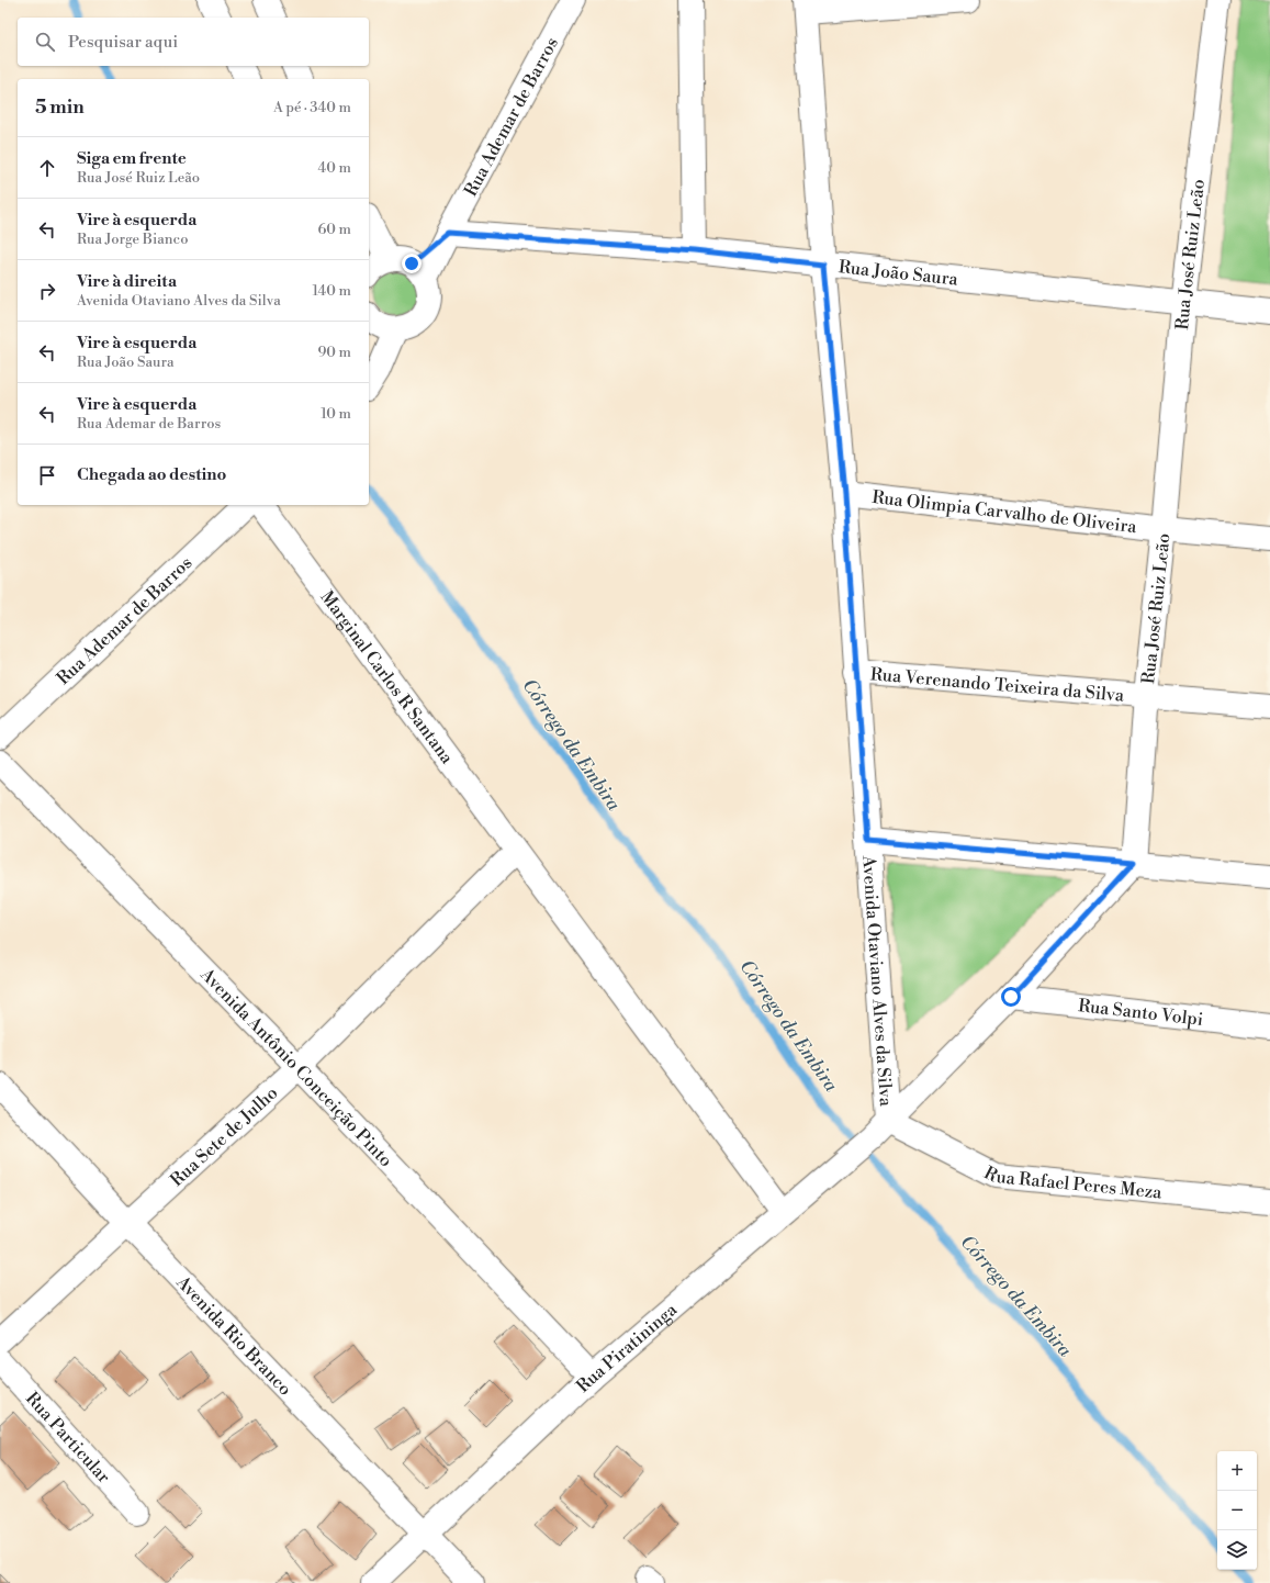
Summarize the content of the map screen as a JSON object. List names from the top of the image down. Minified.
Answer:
{"streets":{"street":["Rua Ademar de Barros","Rua José Ruiz Leão","Rua João Saura","Rua Olimpia Carvalho de Oliveira","Marginal Carlos R Santana","Rua Verenando Teixeira da Silva","Avenida Otaviano Alves da Silva","Rua Santo Volpi","Avenida Antônio Conceição Pinto","Rua Sete de Julho","Rua Rafael Peres Meza","Avenida Rio Branco","Rua Piratininga","Rua Particular"]},"crossings":[["Rua Ademar de Barros","Rua João Saura"],["Rua José Ruiz Leão","Rua João Saura"],["Rua José Ruiz Leão","Rua Olimpia Carvalho de Oliveira"],["Rua José Ruiz Leão","Rua Verenando Teixeira da Silva"],["Rua João Saura","Avenida Otaviano Alves da Silva"],["Rua Olimpia Carvalho de Oliveira","Avenida Otaviano Alves da Silva"],["Marginal Carlos R Santana","Rua Sete de Julho"],["Marginal Carlos R Santana","Rua Piratininga"],["Rua Verenando Teixeira da Silva","Avenida Otaviano Alves da Silva"],["Avenida Otaviano Alves da Silva","Rua Rafael Peres Meza"],["Avenida Otaviano Alves da Silva","Rua Piratininga"],["Avenida Antônio Conceição Pinto","Rua Sete de Julho"],["Avenida Antônio Conceição Pinto","Rua Piratininga"],["Rua Sete de Julho","Avenida Rio Branco"],["Rua Rafael Peres Meza","Rua Piratininga"],["Avenida Rio Branco","Rua Piratininga"]],"water":["Córrego da Embira"],"page":{"search":"Pesquisar aqui","heading":["5 min","A pé · 340 m"],"list":[["Siga em frente","Rua José Ruiz Leão","40 m"],["Vire à esquerda","Rua Jorge Bianco","60 m"],["Vire à direita","Avenida Otaviano Alves da Silva","140 m"],["Vire à esquerda","Rua João Saura","90 m"],["Vire à esquerda","Rua Ademar de Barros","10 m"],"Chegada ao destino"],"map_buttons":["+","−"]}}
